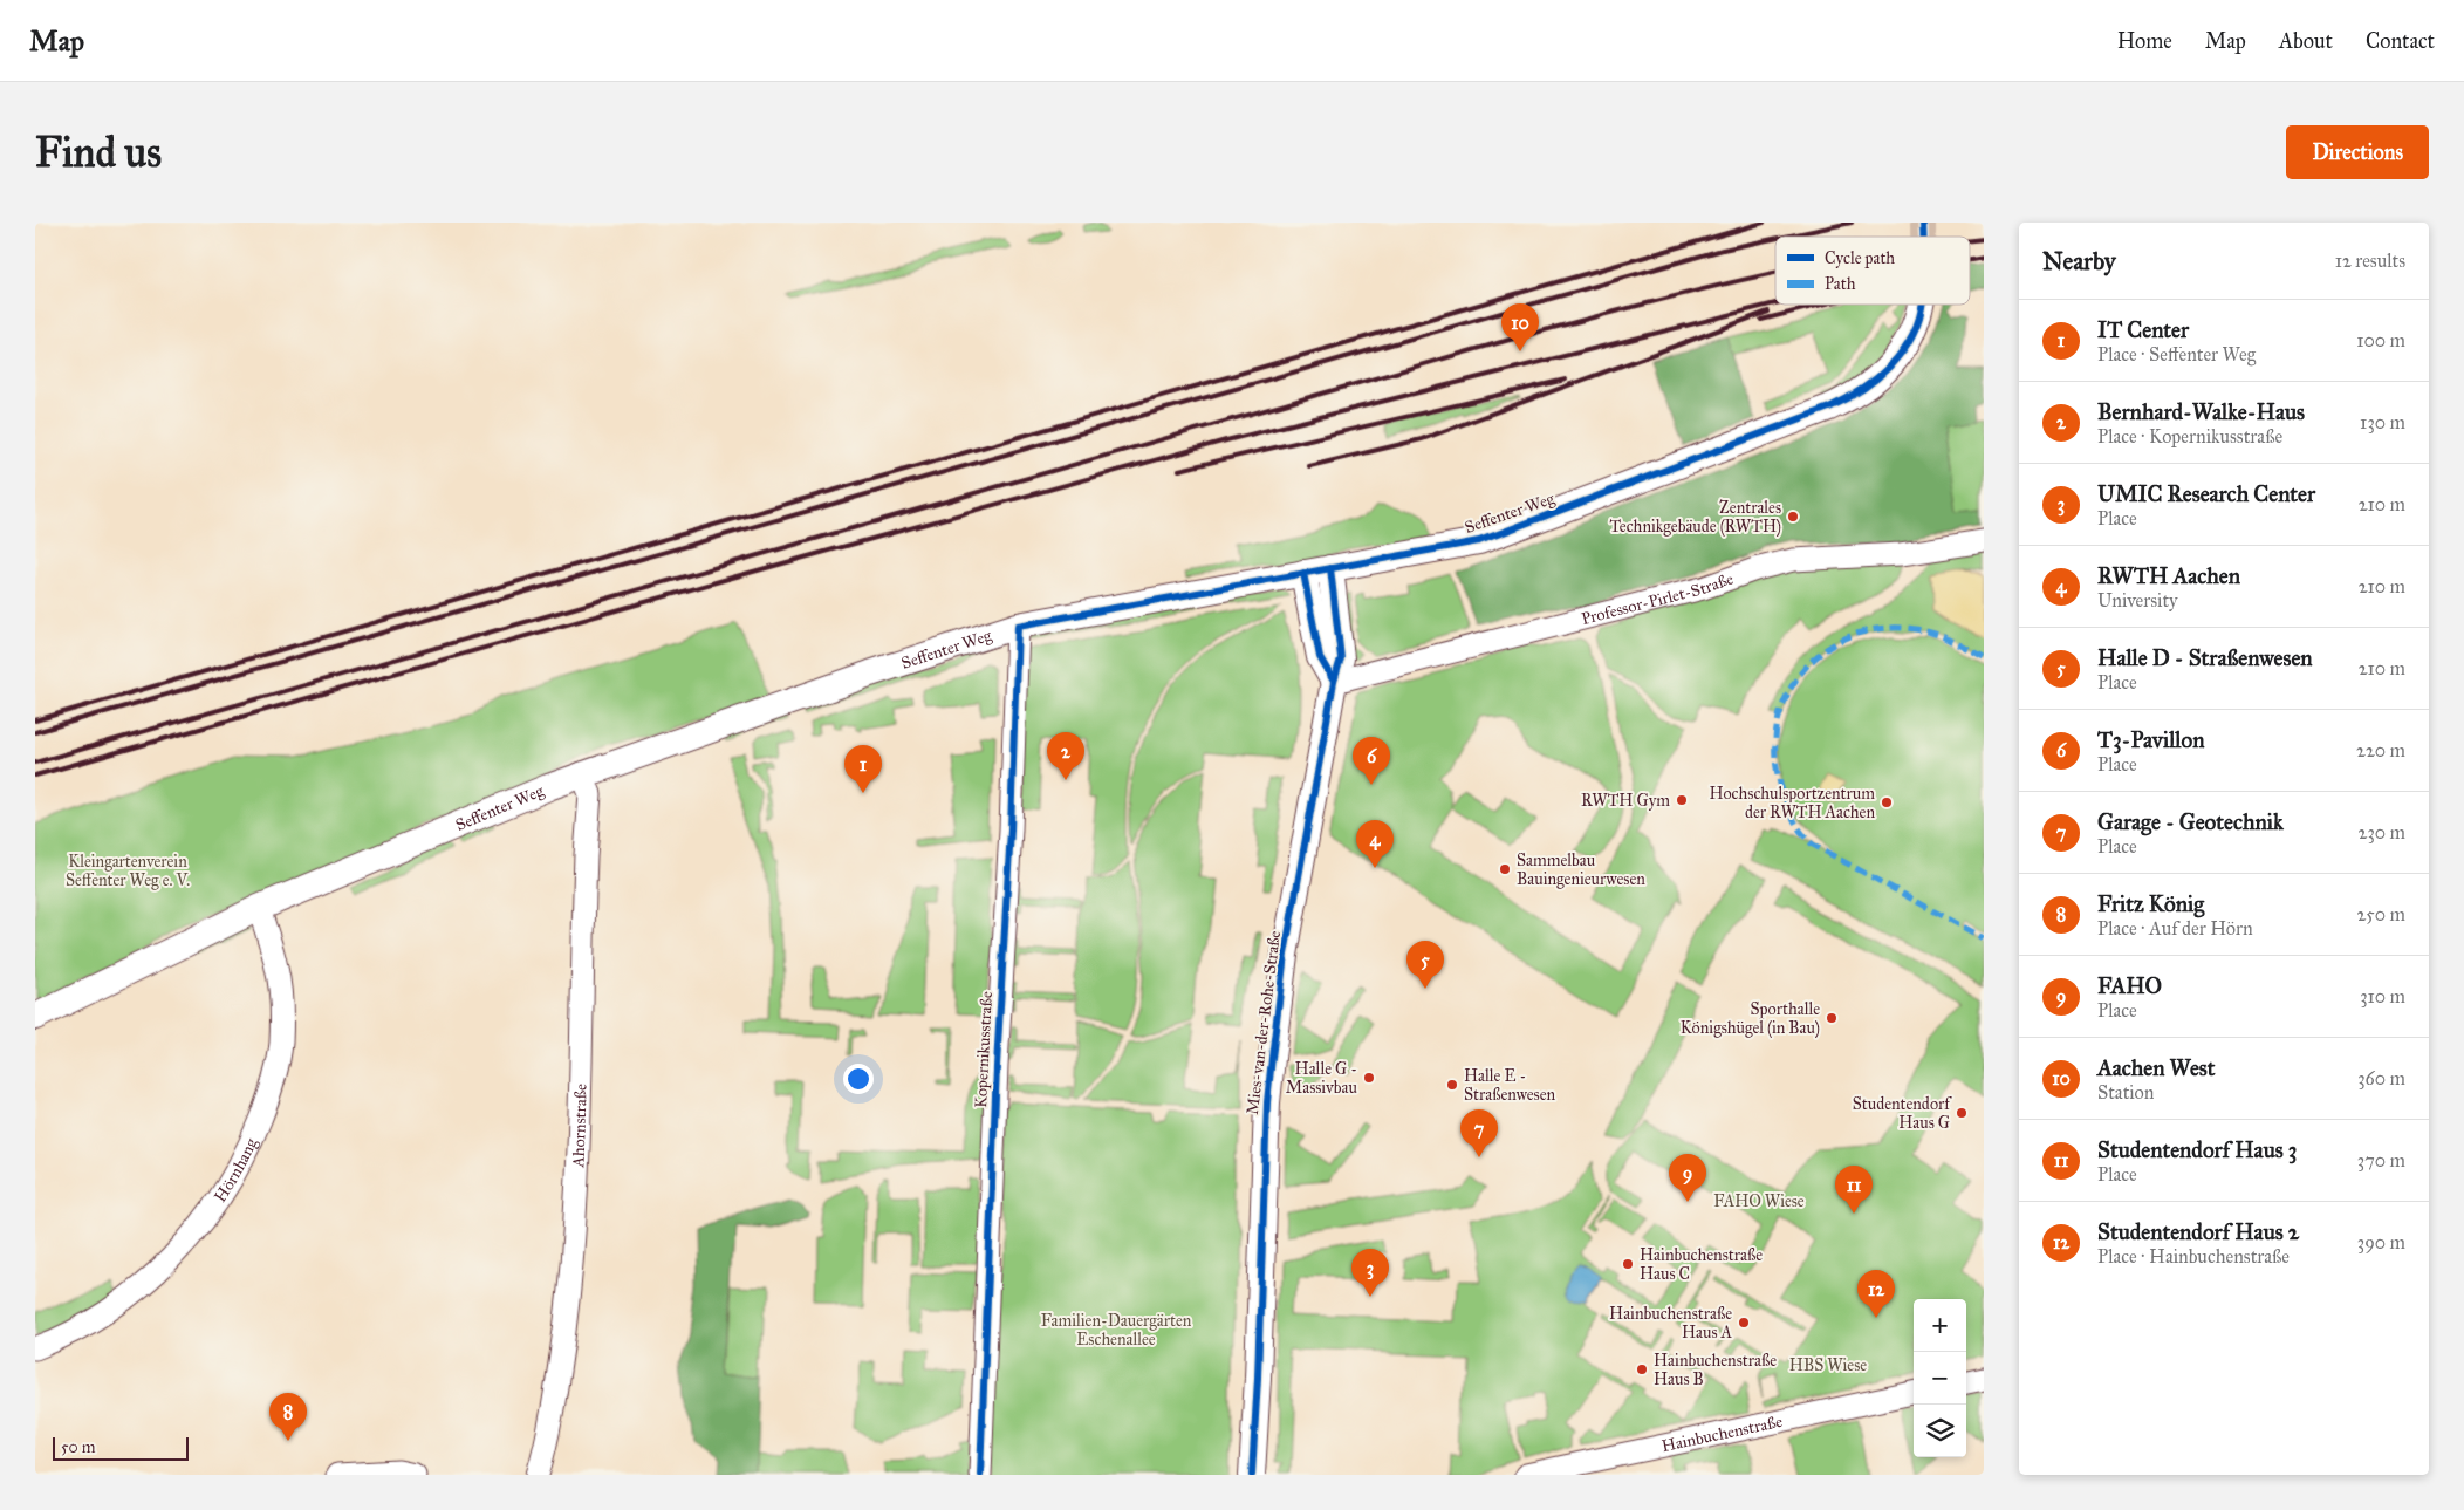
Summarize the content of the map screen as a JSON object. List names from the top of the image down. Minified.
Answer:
{"streets":{"street":["Seffenter Weg","Professor-Pirlet-Straße","Mies-van-der-Rohe-Straße","Kopernikusstraße","Ahornstraße","Hörnhang","Hainbuchenstraße"]},"crossings":[["Seffenter Weg","Mies-van-der-Rohe-Straße"],["Seffenter Weg","Kopernikusstraße"],["Seffenter Weg","Ahornstraße"],["Seffenter Weg","Hörnhang"],["Professor-Pirlet-Straße","Mies-van-der-Rohe-Straße"]],"parks":["Kleingartenverein Seffenter Weg e. V.","FAHO Wiese","Familien-Dauergärten Eschenallee","HBS Wiese"],"places":["Zentrales Technikgebäude (RWTH)","RWTH Gym","Hochschulsportzentrum der RWTH Aachen","Sammelbau Bauingenieurwesen","Sporthalle Königshügel (in Bau)","Halle G - Massivbau","Halle E - Straßenwesen","Studentendorf Haus G","Hainbuchenstraße Haus C","Hainbuchenstraße Haus A","Hainbuchenstraße Haus B"],"legend":["Cycle path","Path"],"scale_bar":"50 m","page":{"header":"Map","nav":["Home","Map","About","Contact"],"buttons":"Directions","title":"Find us","heading":["Nearby","12 results"],"list":[{"mark":"1","name":"IT Center","note":"Place · Seffenter Weg","value":"100 m"},{"mark":"2","name":"Bernhard-Walke-Haus","note":"Place · Kopernikusstraße","value":"130 m"},{"mark":"3","name":"UMIC Research Center","note":"Place","value":"210 m"},{"mark":"4","name":"RWTH Aachen","note":"University","value":"210 m"},{"mark":"5","name":"Halle D - Straßenwesen","note":"Place","value":"210 m"},{"mark":"6","name":"T3-Pavillon","note":"Place","value":"220 m"},{"mark":"7","name":"Garage - Geotechnik","note":"Place","value":"230 m"},{"mark":"8","name":"Fritz König","note":"Place · Auf der Hörn","value":"250 m"},{"mark":"9","name":"FAHO","note":"Place","value":"310 m"},{"mark":"10","name":"Aachen West","note":"Station","value":"360 m"},{"mark":"11","name":"Studentendorf Haus 3","note":"Place","value":"370 m"},{"mark":"12","name":"Studentendorf Haus 2","note":"Place · Hainbuchenstraße","value":"390 m"}],"pins":["10","2","6","1","4","5","7","9","11","3","12","8"],"map_buttons":["+","−"],"scale":"50 m"}}
